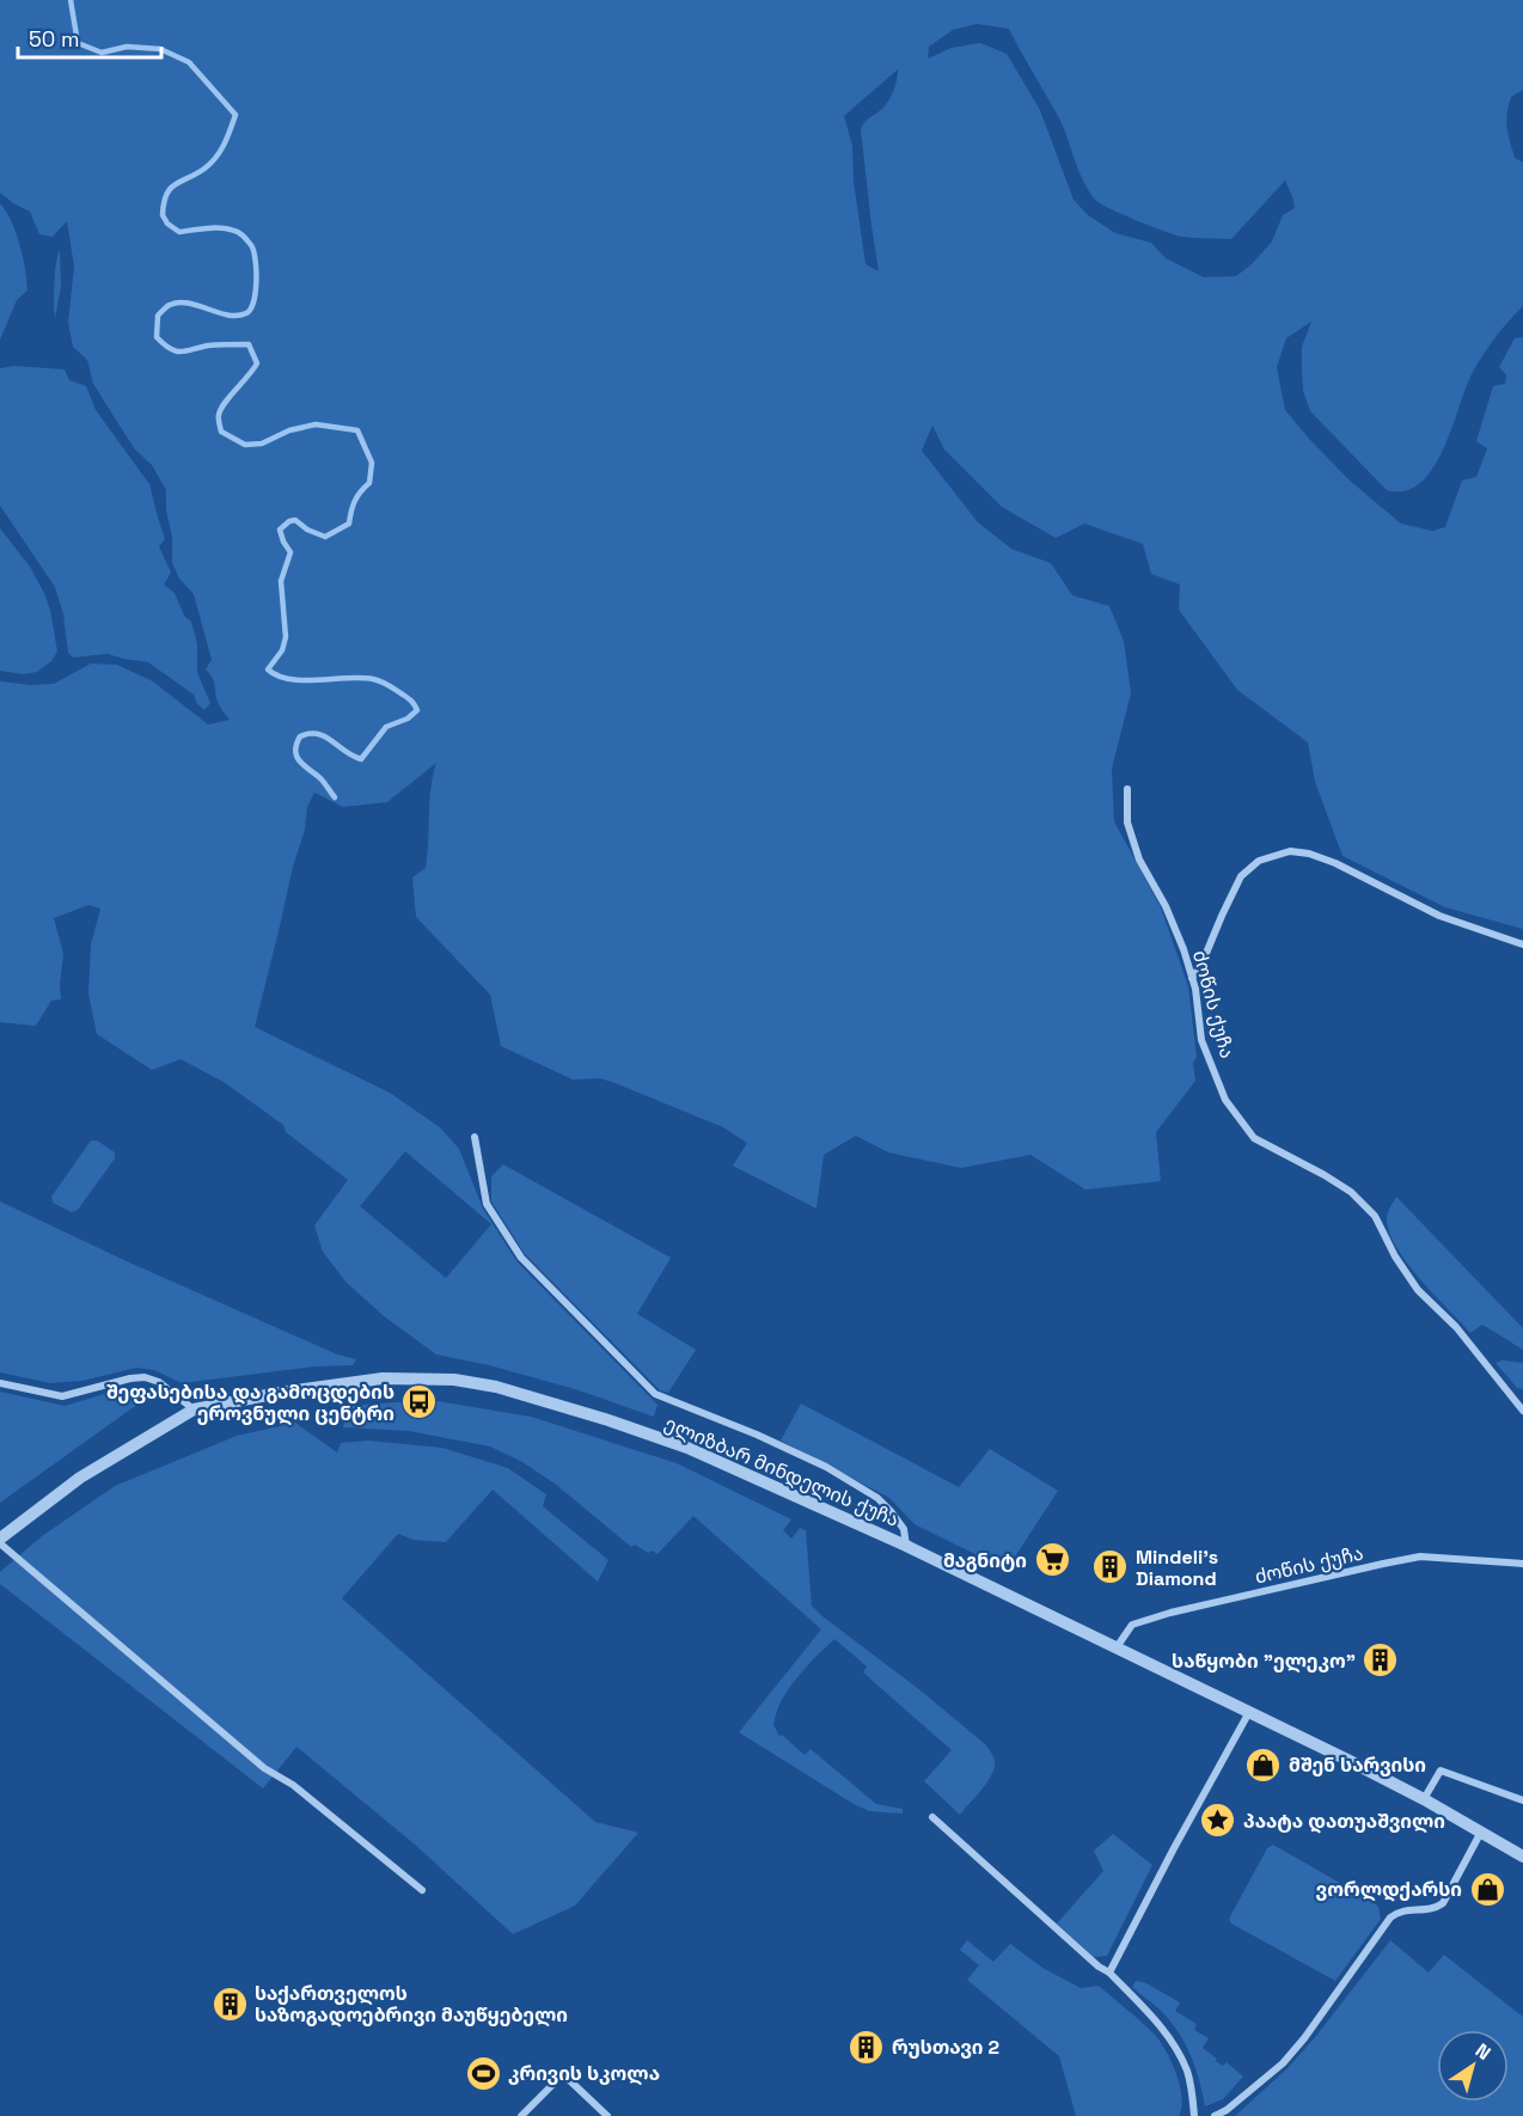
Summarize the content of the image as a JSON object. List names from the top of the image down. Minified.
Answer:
{"streets":{"street":["ძოწის ქუჩა","ელიზბარ მინდელის ქუჩა"]},"crossings":[["ძოწის ქუჩა","ელიზბარ მინდელის ქუჩა"]],"places":{"bus stop":["შეფასებისა და გამოცდების ეროვნული ცენტრი"],"supermarket":["მაგნიტი"],"building":["Mindeli's Diamond","საწყობი \"ელეკო\"","საქართველოს საზოგადოებრივი მაუწყებელი","რუსთავი 2"],"shop":["მშენ სარვისი","ვორლდქარსი"],"place":["პაატა დათუაშვილი"],"sports":["კრივის სკოლა"]},"scale_bar":"50 m","north":"top right"}
